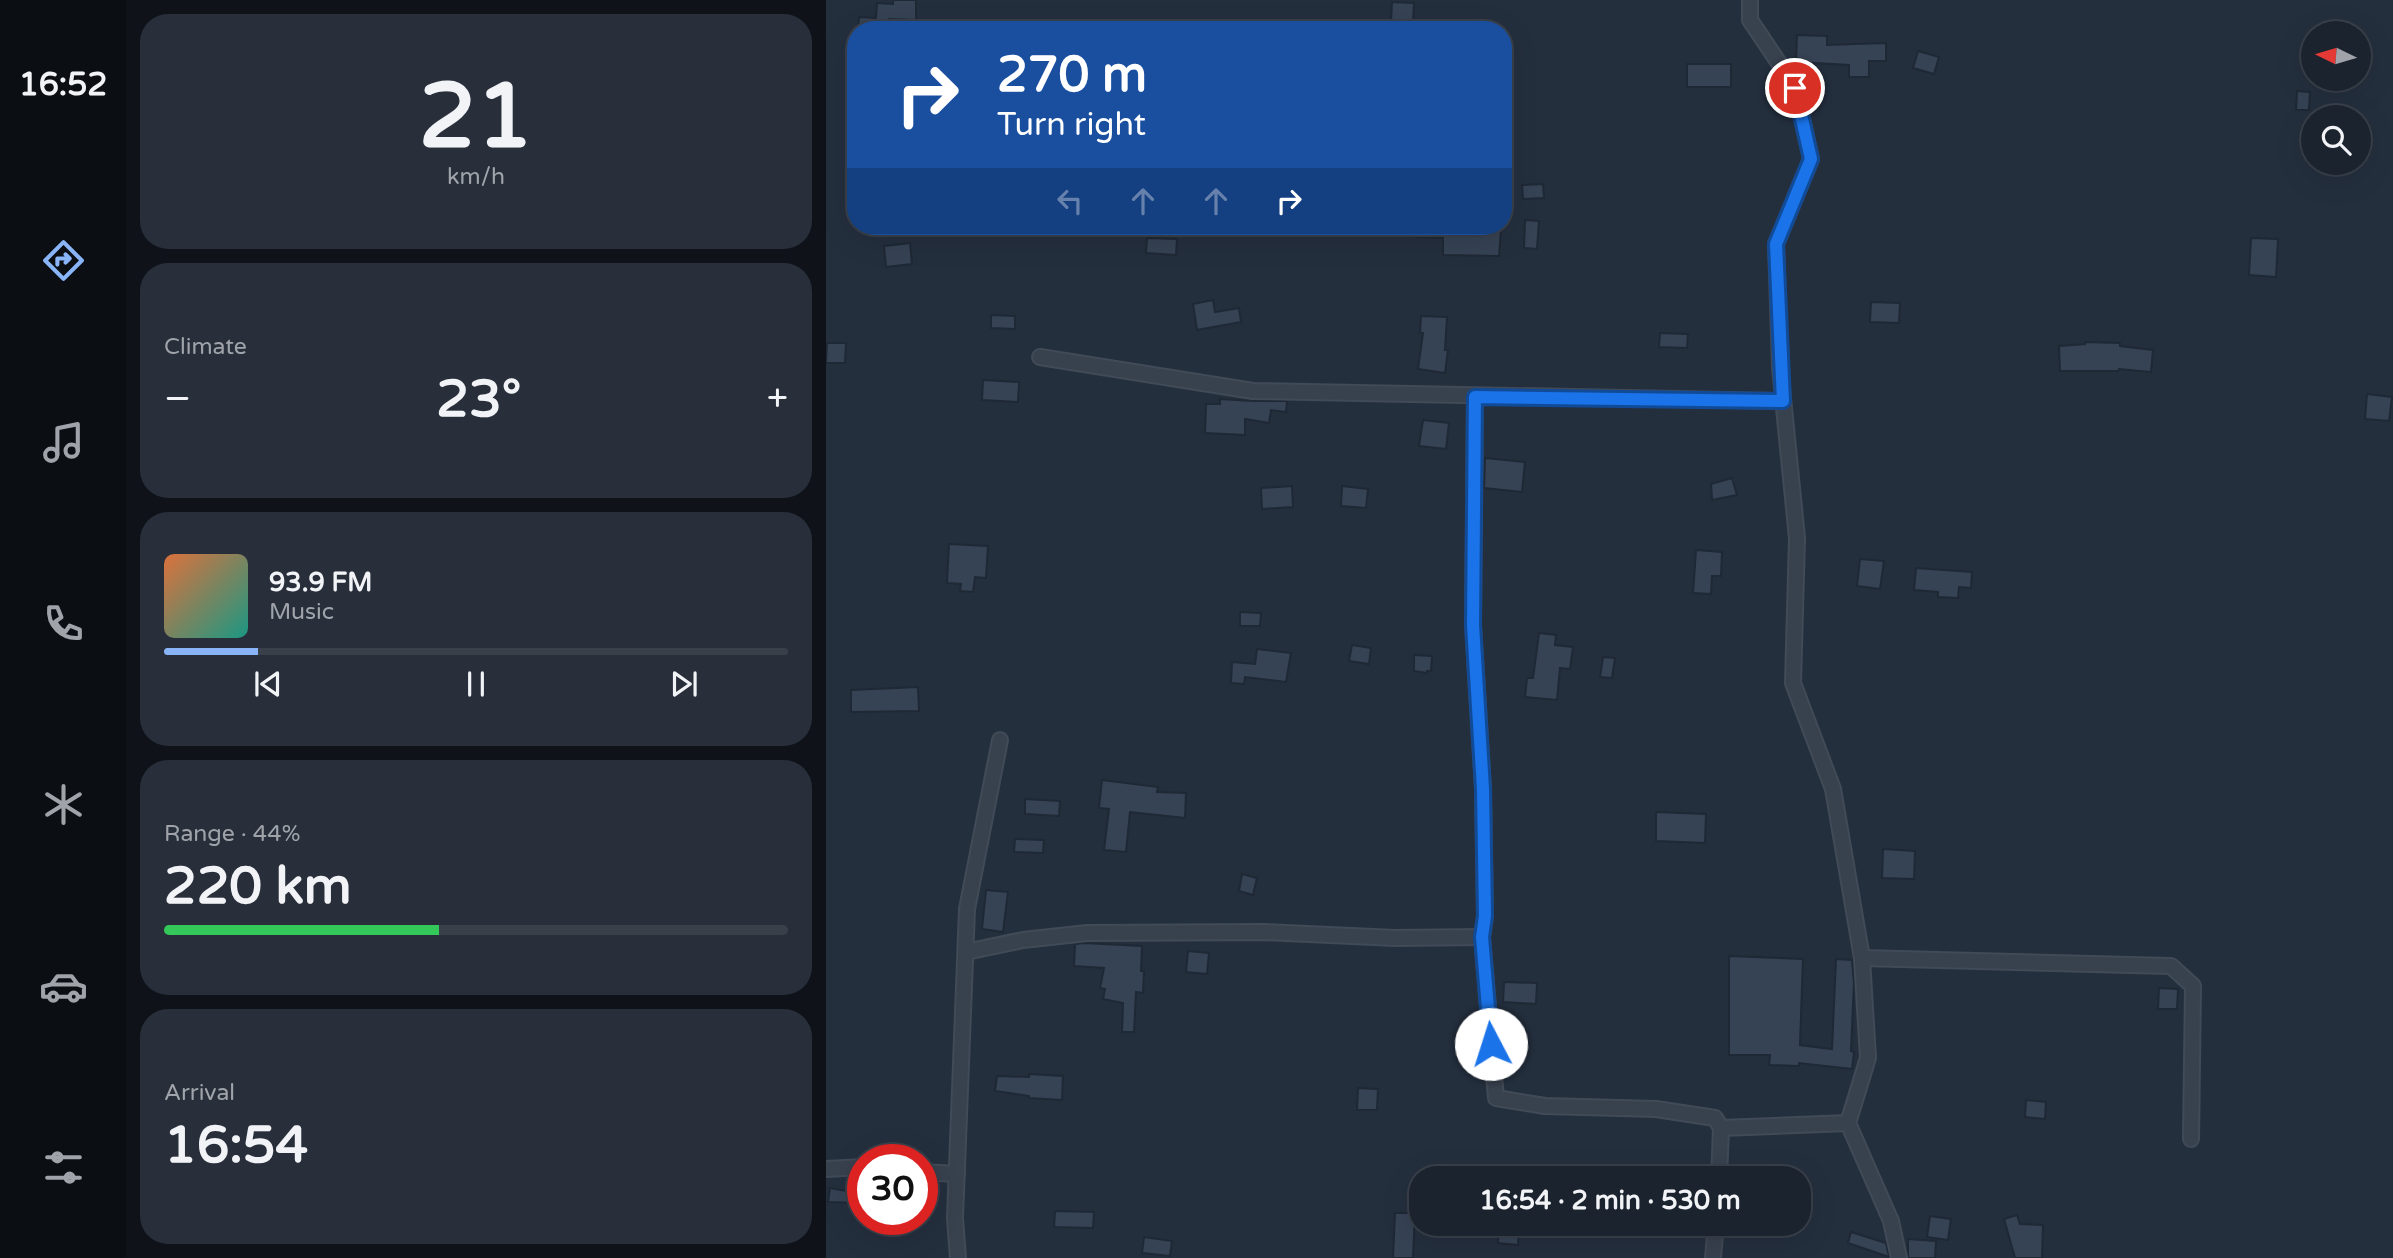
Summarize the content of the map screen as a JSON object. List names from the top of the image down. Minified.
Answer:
{"north":"left","page":{"tabs":"16:52","tile":[["21","km/h"],"Climate",["Range · 44%","220 km"],["Arrival","16:54"]],"turn":["270 m","Turn right"],"heat":["−","23°","+"],"song":["93.9 FM","Music"],"limit":"30","trip":"16:54 · 2 min · 530 m"}}
